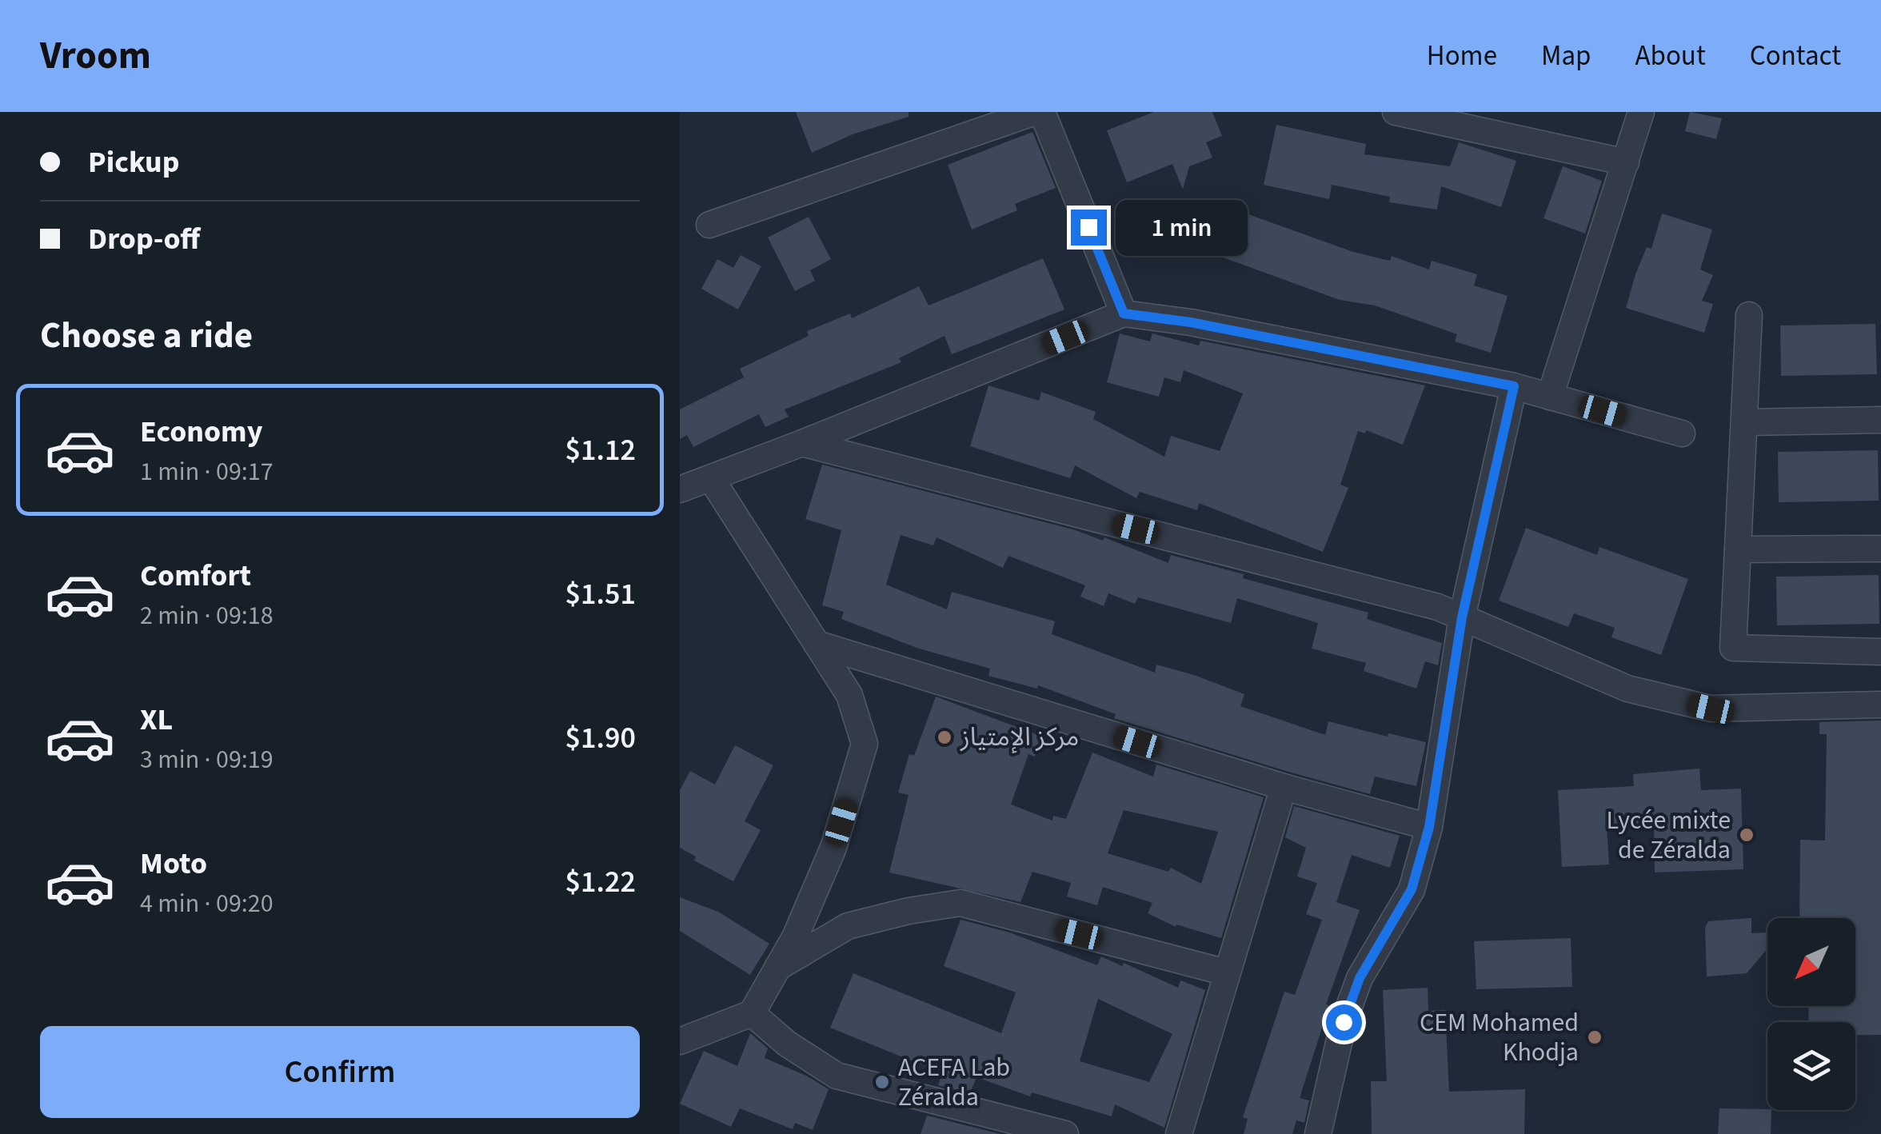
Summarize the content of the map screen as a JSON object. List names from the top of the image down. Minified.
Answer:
{"places":["مركز الإمتياز","Lycée mixte de Zéralda","CEM Mohamed Khodja","ACEFA Lab Zéralda"],"north":"bottom left","page":{"header":"Vroom","nav":["Home","Map","About","Contact"],"banner":["Pickup","Drop-off"],"bubble":"1 min","heading":"Choose a ride","list":[{"name":"Economy","note":"1 min · 09:17","value":"$1.12"},{"name":"Comfort","note":"2 min · 09:18","value":"$1.51"},{"name":"XL","note":"3 min · 09:19","value":"$1.90"},{"name":"Moto","note":"4 min · 09:20","value":"$1.22"}],"buttons":"Confirm"}}
